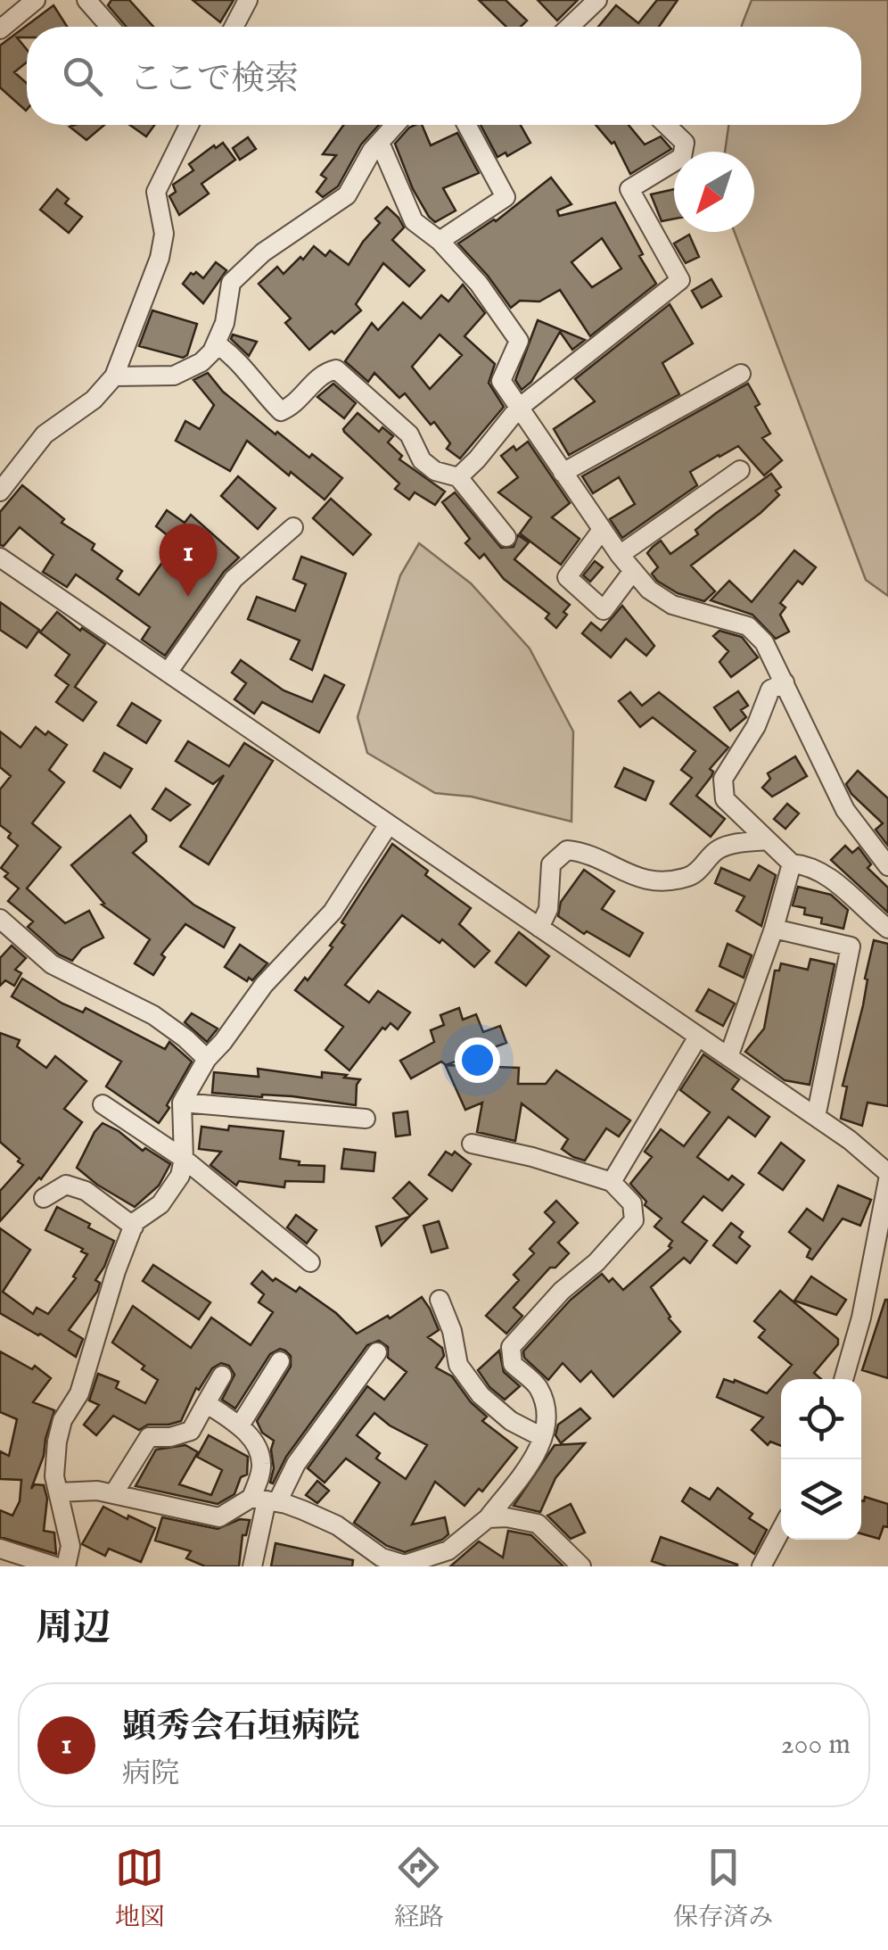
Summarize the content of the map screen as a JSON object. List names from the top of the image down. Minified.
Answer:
{"north":"bottom left","page":{"search":"ここで検索","pins":"1","heading":"周辺","list":[{"mark":"1","name":"顕秀会石垣病院","note":"病院","value":"200 m"}],"nav":["地図","経路","保存済み"]}}
